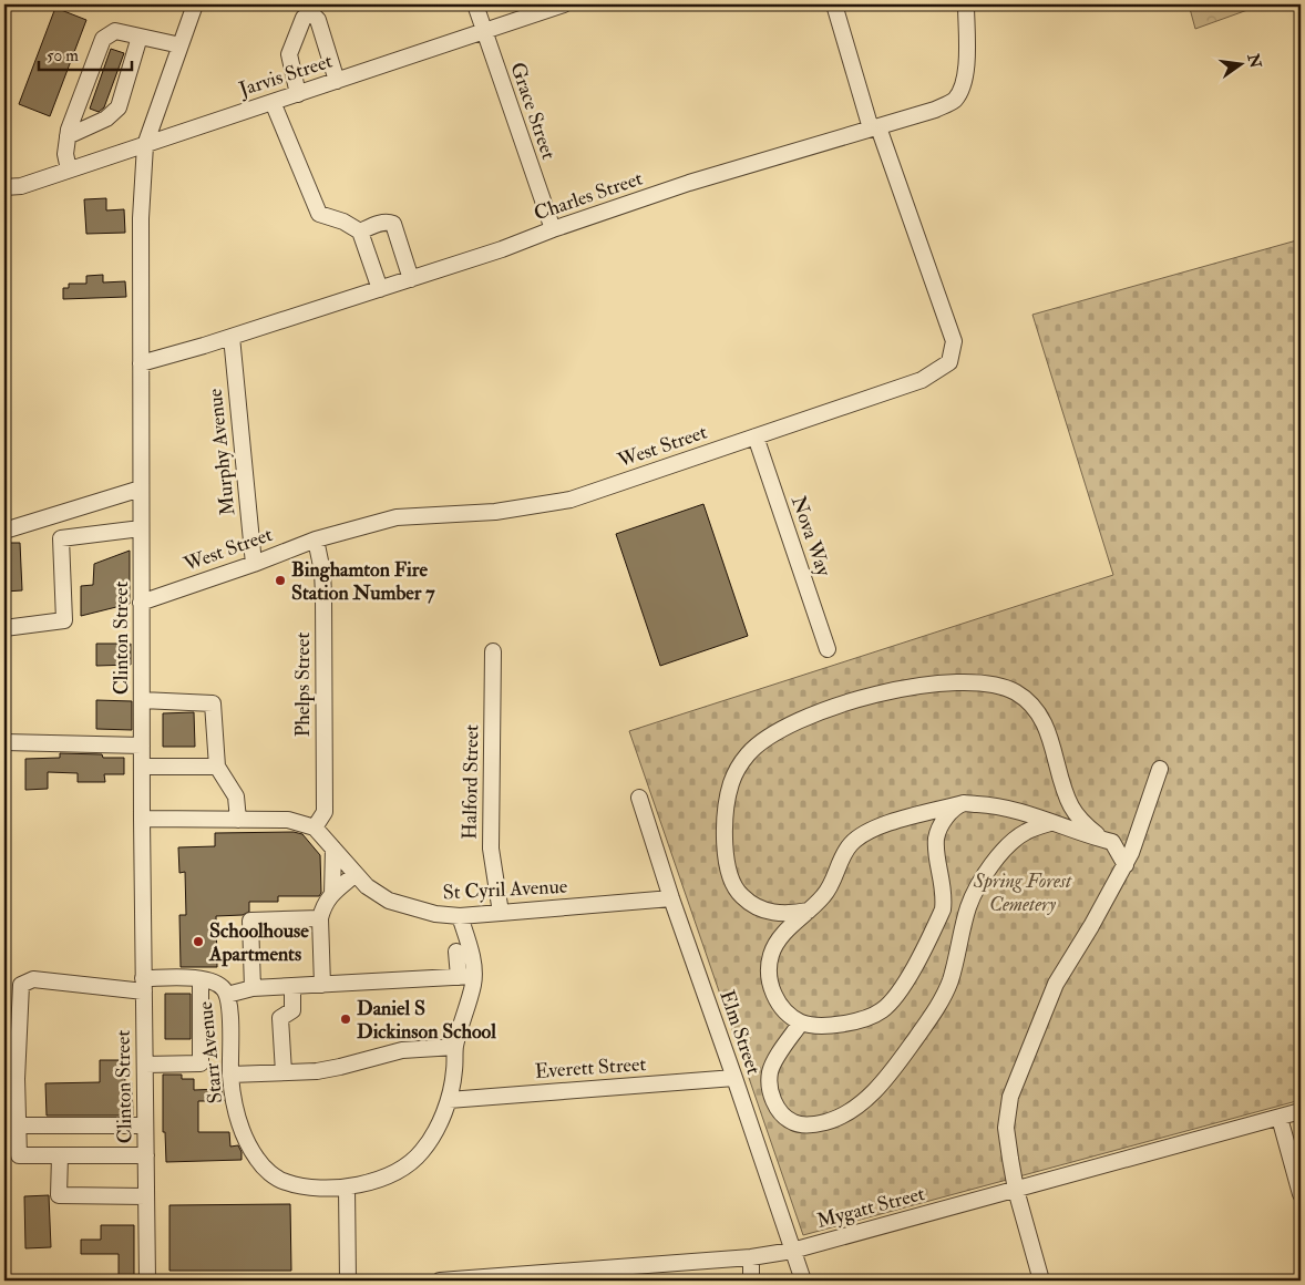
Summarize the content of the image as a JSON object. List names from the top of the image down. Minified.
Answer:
{"streets":{"street":["Jarvis Street","Grace Street","Charles Street","West Street","Murphy Avenue","Nova Way","Clinton Street","Phelps Street","Halford Street","St Cyril Avenue","Elm Street","Starr Avenue","Everett Street","Mygatt Street"]},"crossings":[["Jarvis Street","Grace Street"],["Jarvis Street","Clinton Street"],["Grace Street","Charles Street"],["Charles Street","West Street"],["Charles Street","Murphy Avenue"],["Charles Street","Clinton Street"],["West Street","Murphy Avenue"],["West Street","Nova Way"],["West Street","Clinton Street"],["West Street","Phelps Street"],["Clinton Street","Starr Avenue"],["Phelps Street","St Cyril Avenue"],["Halford Street","St Cyril Avenue"],["St Cyril Avenue","Elm Street"],["St Cyril Avenue","Starr Avenue"],["Elm Street","Everett Street"],["Elm Street","Mygatt Street"],["Starr Avenue","Everett Street"]],"parks":["Spring Forest Cemetery"],"places":["Binghamton Fire Station Number 7","Schoolhouse Apartments","Daniel S Dickinson School"],"scale_bar":"50 m","north":"right"}
